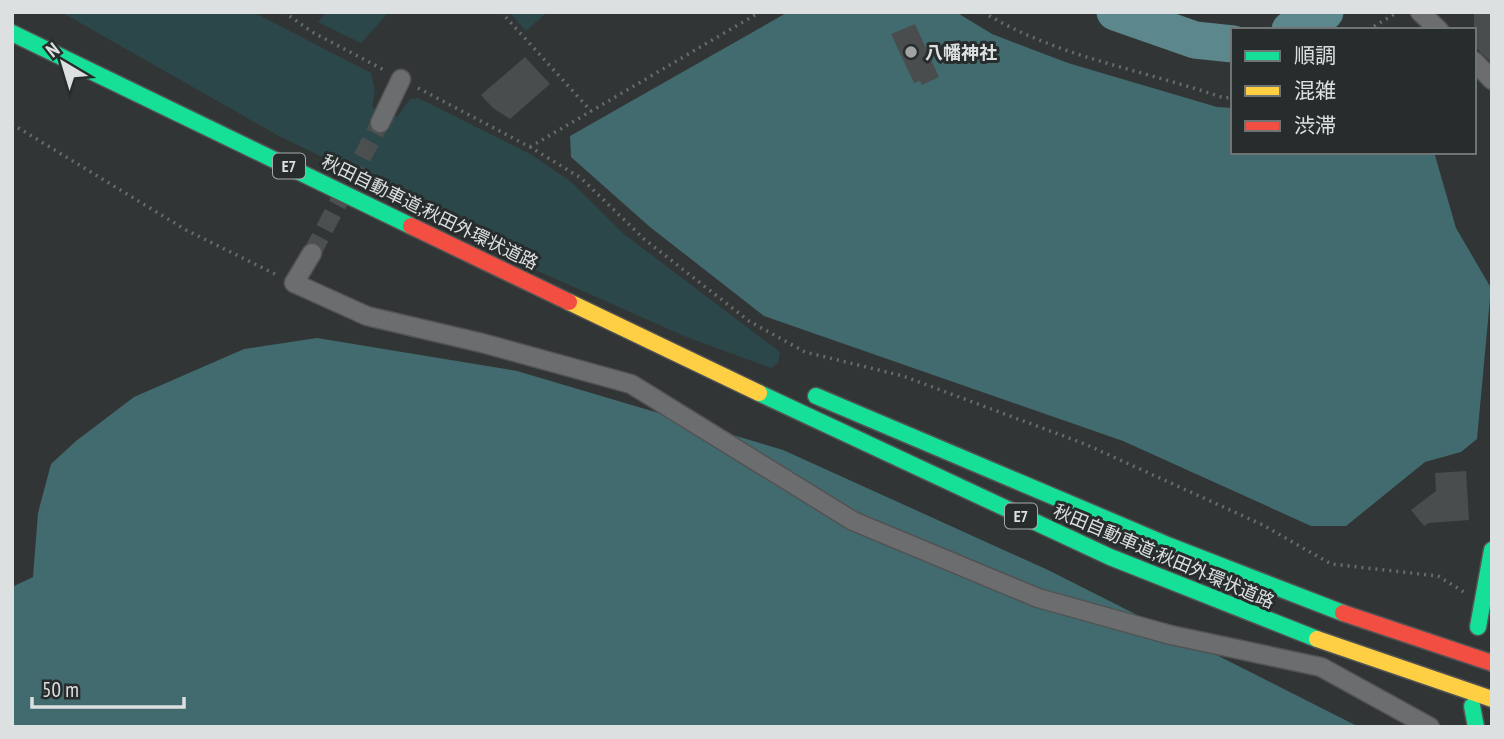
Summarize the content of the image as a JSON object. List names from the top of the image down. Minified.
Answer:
{"streets":{"main road":["E7","秋田自動車道;秋田外環状道路"]},"places":["八幡神社"],"legend":["順調","混雑","渋滞"],"scale_bar":"50 m","north":"top left"}
